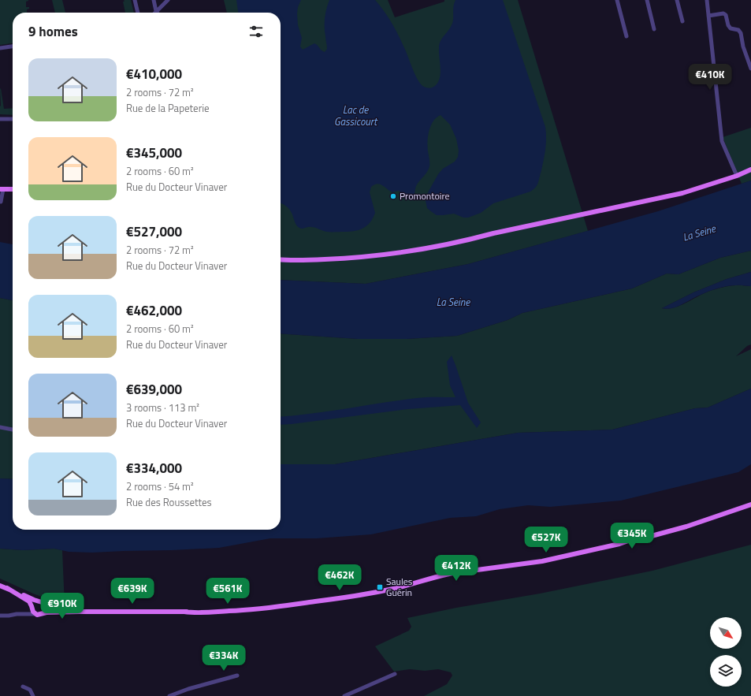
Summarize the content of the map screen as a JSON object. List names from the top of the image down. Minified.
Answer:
{"water":["Lac de Gassicourt","La Seine"],"places":{"other":["Promontoire"],"transit":["Saules Guérin"]},"north":"bottom right","page":{"heading":"9 homes","list":[{"name":"€410,000","note":"2 rooms · 72 m² · Rue de la Papeterie"},{"name":"€345,000","note":"2 rooms · 60 m² · Rue du Docteur Vinaver"},{"name":"€527,000","note":"2 rooms · 72 m² · Rue du Docteur Vinaver"},{"name":"€462,000","note":"2 rooms · 60 m² · Rue du Docteur Vinaver"},{"name":"€639,000","note":"3 rooms · 113 m² · Rue du Docteur Vinaver"},{"name":"€334,000","note":"2 rooms · 54 m² · Rue des Roussettes"}],"price":["€410K","€345K","€527K","€412K","€462K","€639K","€561K","€910K","€334K"]}}
